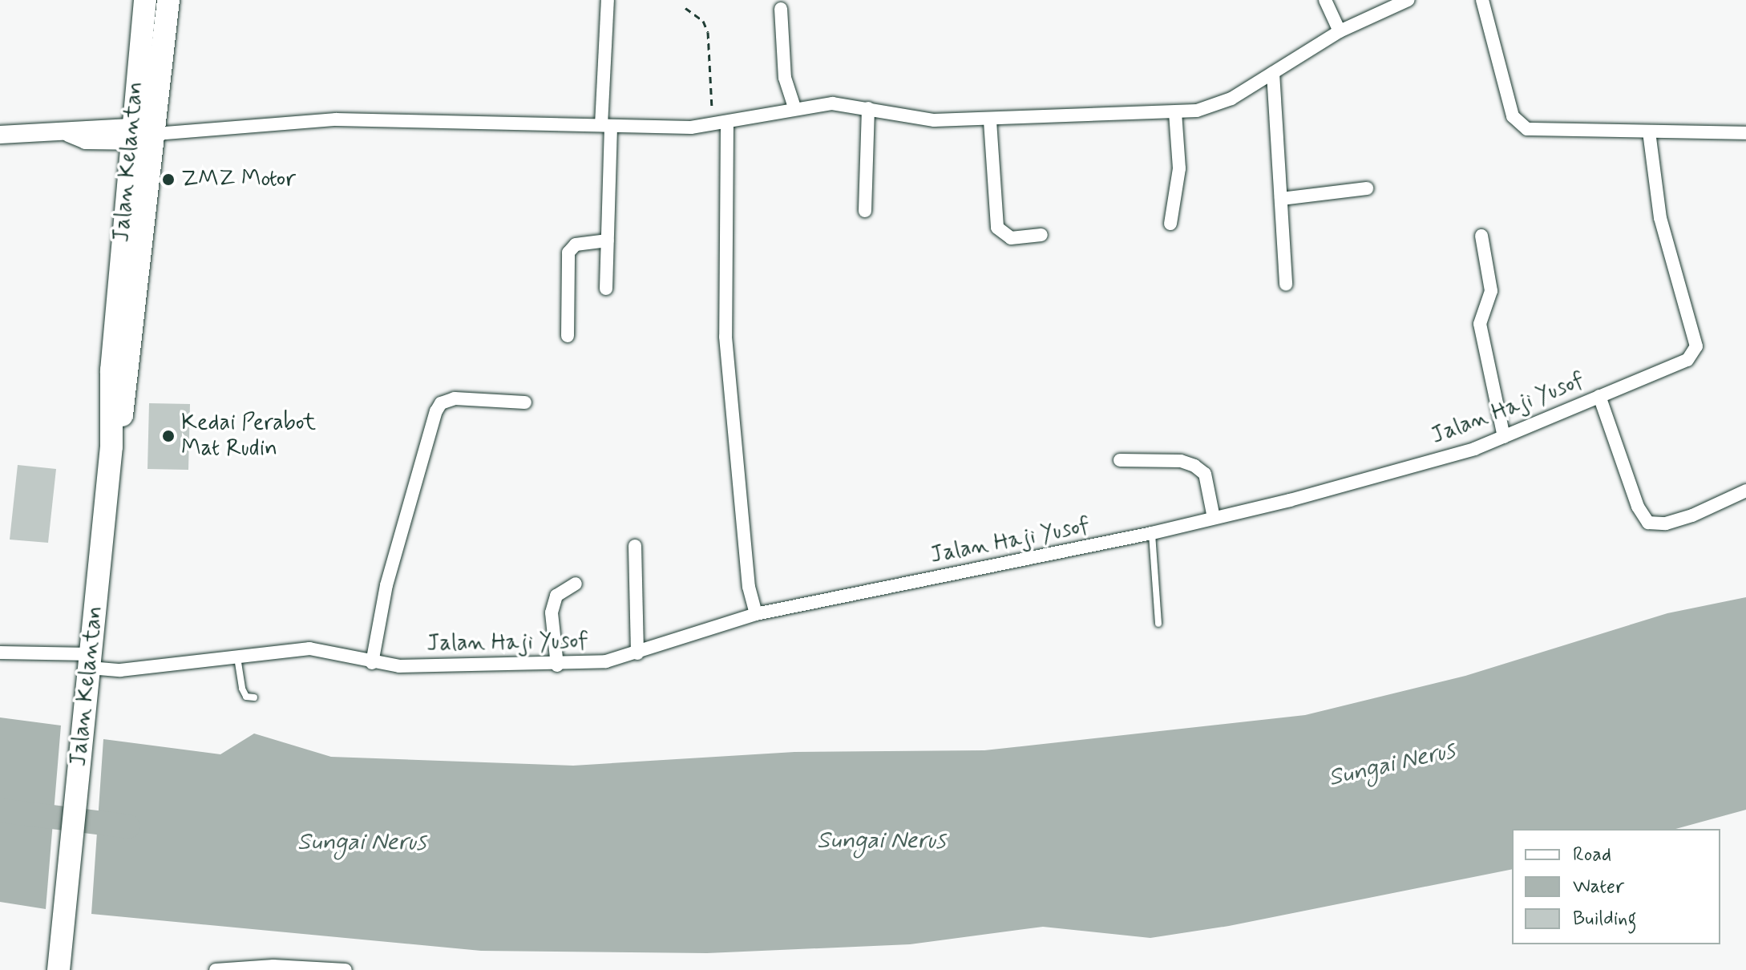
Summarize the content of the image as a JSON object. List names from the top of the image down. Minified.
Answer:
{"streets":{"highway":["Jalan Kelantan"],"street":["Jalan Haji Yusof"]},"crossings":[["Jalan Kelantan","Jalan Haji Yusof"]],"water":["Sungai Nerus"],"places":["ZMZ Motor","Kedai Perabot Mat Rudin"],"legend":["Road","Water","Building"]}
